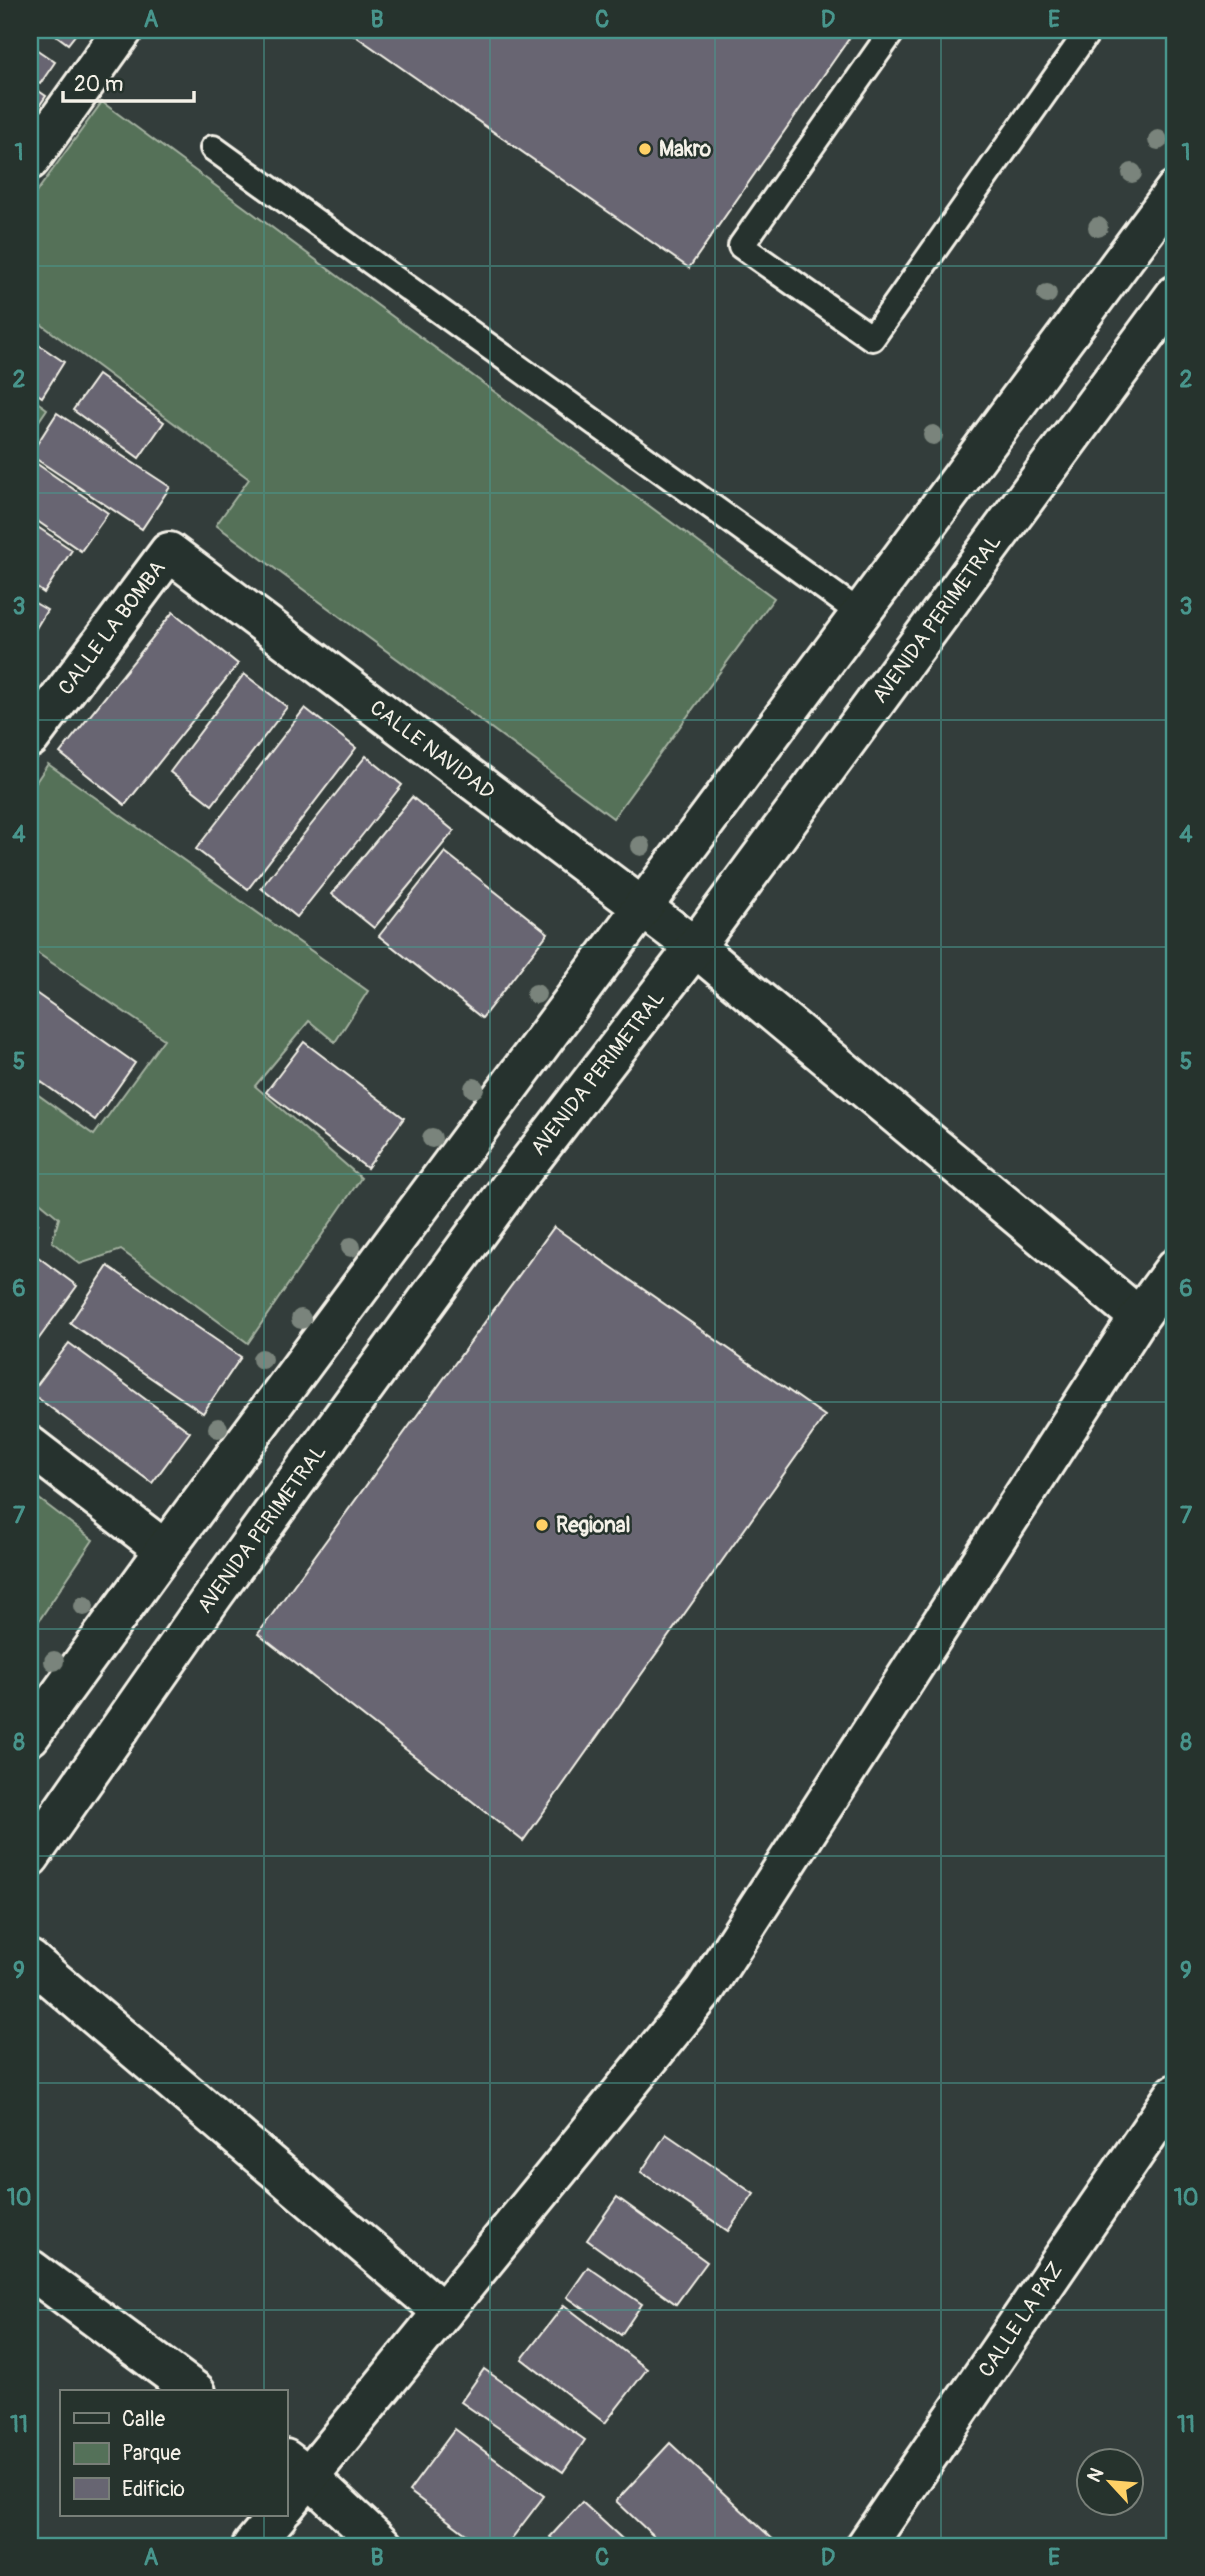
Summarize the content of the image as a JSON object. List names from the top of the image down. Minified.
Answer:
{"streets":{"street":["AVENIDA PERIMETRAL","CALLE LA BOMBA","CALLE NAVIDAD","CALLE LA PAZ"]},"crossings":[["AVENIDA PERIMETRAL","CALLE NAVIDAD"],["CALLE LA BOMBA","CALLE NAVIDAD"]],"places":["Makro","Regional"],"legend":["Calle","Parque","Edificio"],"scale_bar":"20 m","north":"top left","grid":{"columns":["A","B","C","D","E"],"rows":["1","2","3","4","5","6","7","8","9","10","11"]}}
